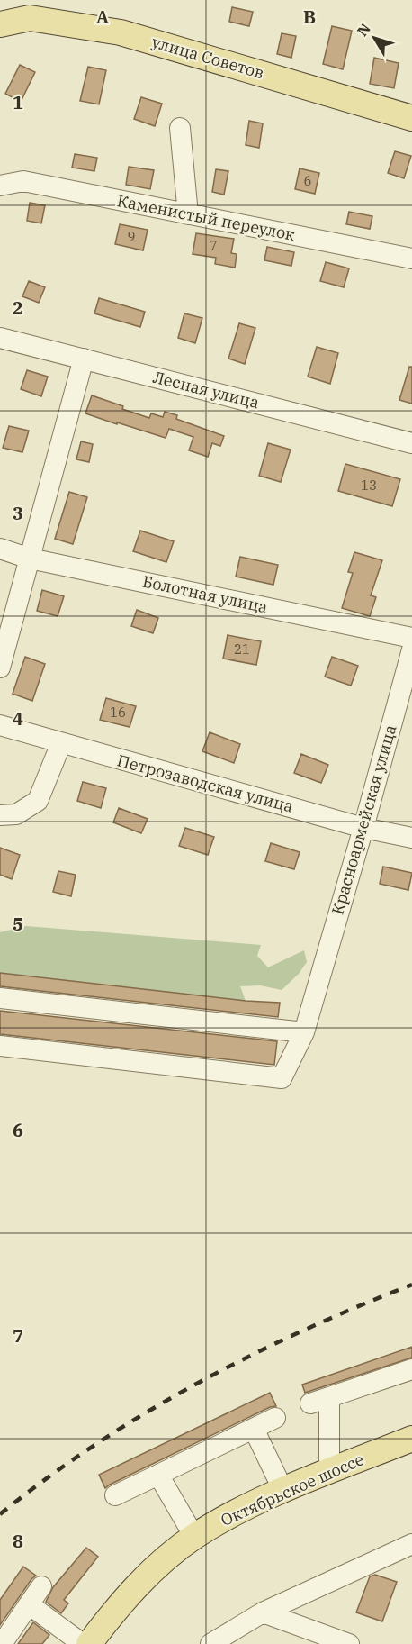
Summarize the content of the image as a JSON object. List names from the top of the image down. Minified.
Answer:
{"streets":{"main road":["улица Советов","Октябрьское шоссе"],"street":["Каменистый переулок","Лесная улица","Болотная улица","Петрозаводская улица","Красноармейская улица"]},"crossings":[["Петрозаводская улица","Красноармейская улица"]],"house_numbers":["6","9","7","13","21","16"],"north":"top left","grid":{"columns":["A","B"],"rows":["1","2","3","4","5","6","7","8"]}}
